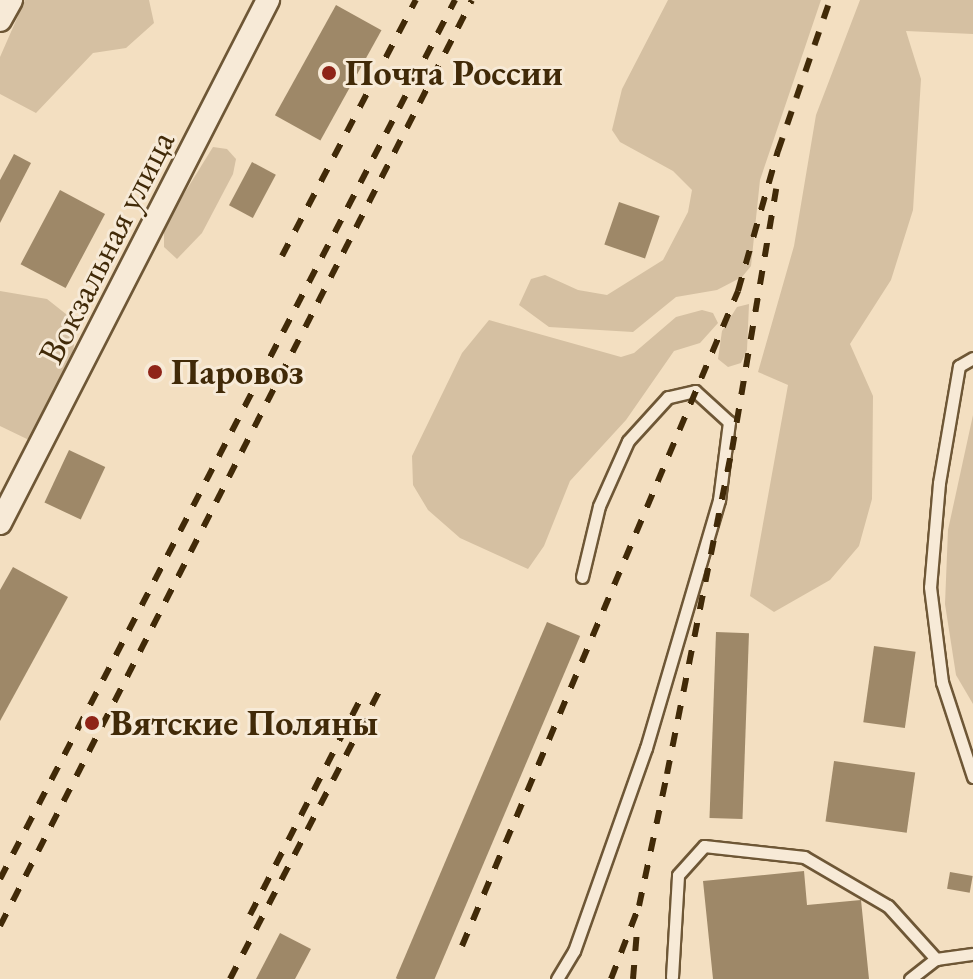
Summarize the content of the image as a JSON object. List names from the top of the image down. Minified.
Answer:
{"streets":{"street":["Вокзальная улица"]},"places":["Почта России","Паровоз","Вятские Поляны"]}
